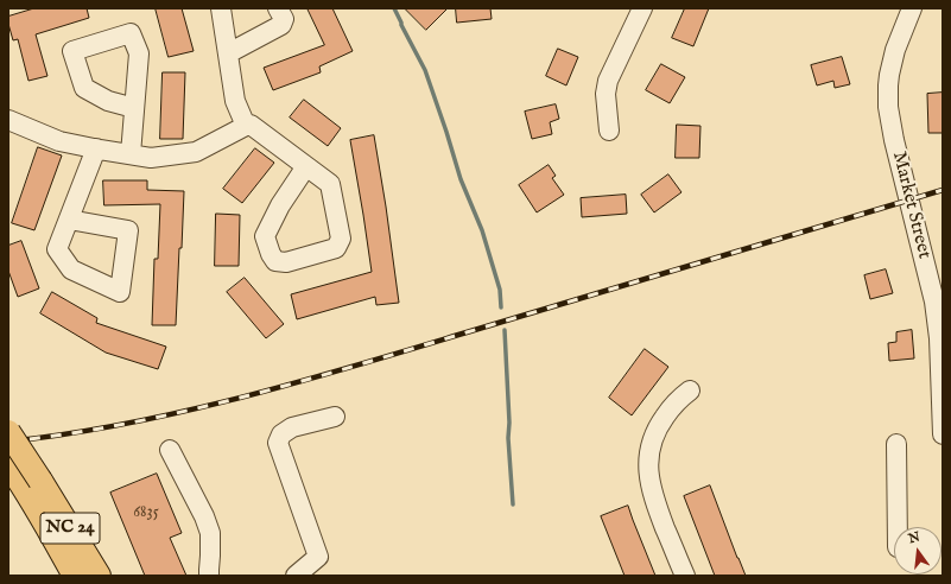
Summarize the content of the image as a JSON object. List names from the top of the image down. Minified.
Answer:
{"streets":{"main road":["NC 24"],"street":["Market Street"]},"house_numbers":["6835"],"north":"top"}
